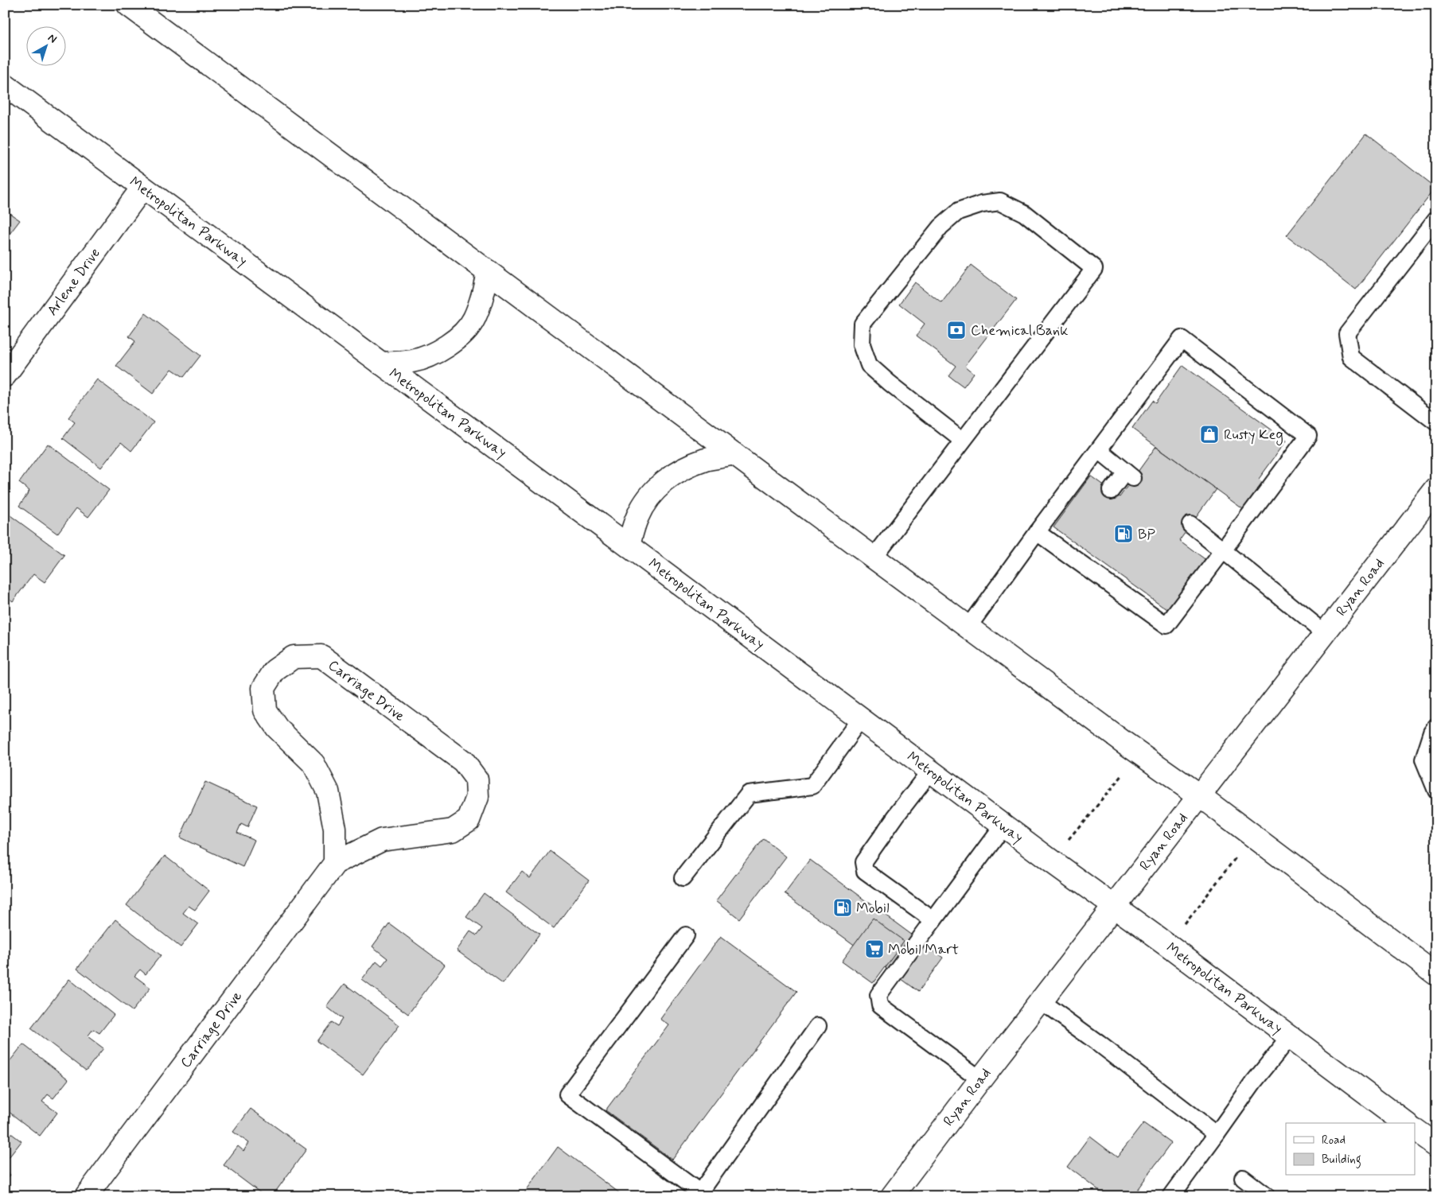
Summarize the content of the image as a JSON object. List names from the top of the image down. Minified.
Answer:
{"streets":{"main road":["Metropolitan Parkway","Arlene Drive","Ryan Road","Carriage Drive"]},"crossings":[["Metropolitan Parkway","Arlene Drive"],["Metropolitan Parkway","Ryan Road"]],"places":{"bank":["Chemical Bank"],"shop":["Rusty Keg"],"fuel station":["BP","Mobil"],"supermarket":["Mobil Mart"]},"legend":["Road","Building"],"north":"top right"}
